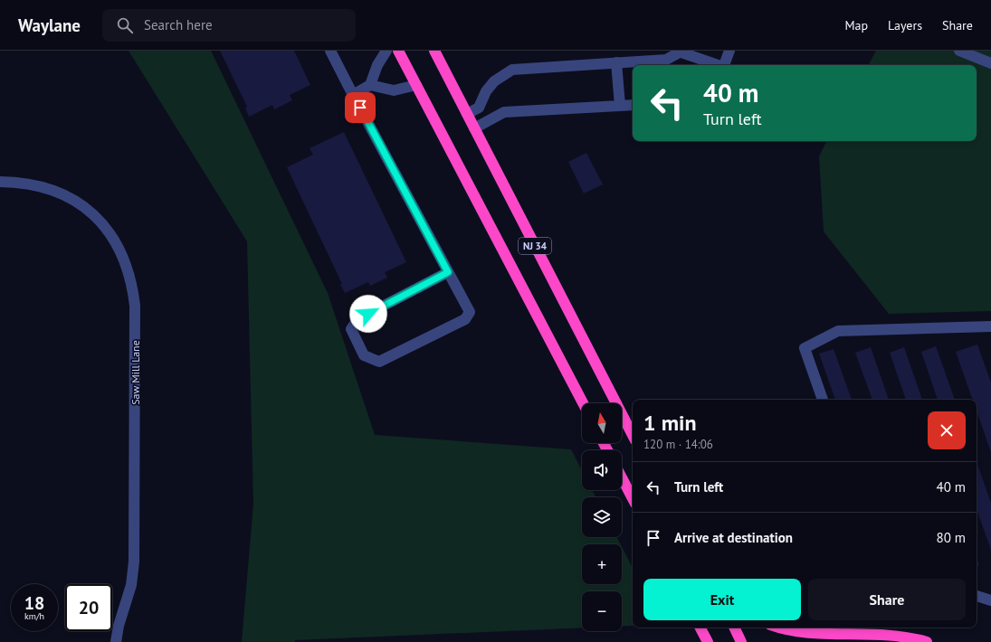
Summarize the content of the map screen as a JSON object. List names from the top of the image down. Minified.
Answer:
{"streets":{"highway":["NJ 34"],"street":["Saw Mill Lane"]},"north":"top","page":{"header":"Waylane","search":"Search here","nav":["Map","Layers","Share"],"turn":["40 m","Turn left"],"heading":["1 min","120 m · 14:06"],"map_buttons":["+","−"],"list":[{"name":"Turn left","value":"40 m"},{"name":"Arrive at destination","value":"80 m"}],"buttons":["Exit","Share"],"speed":"18 km/h","limit":"20"}}
